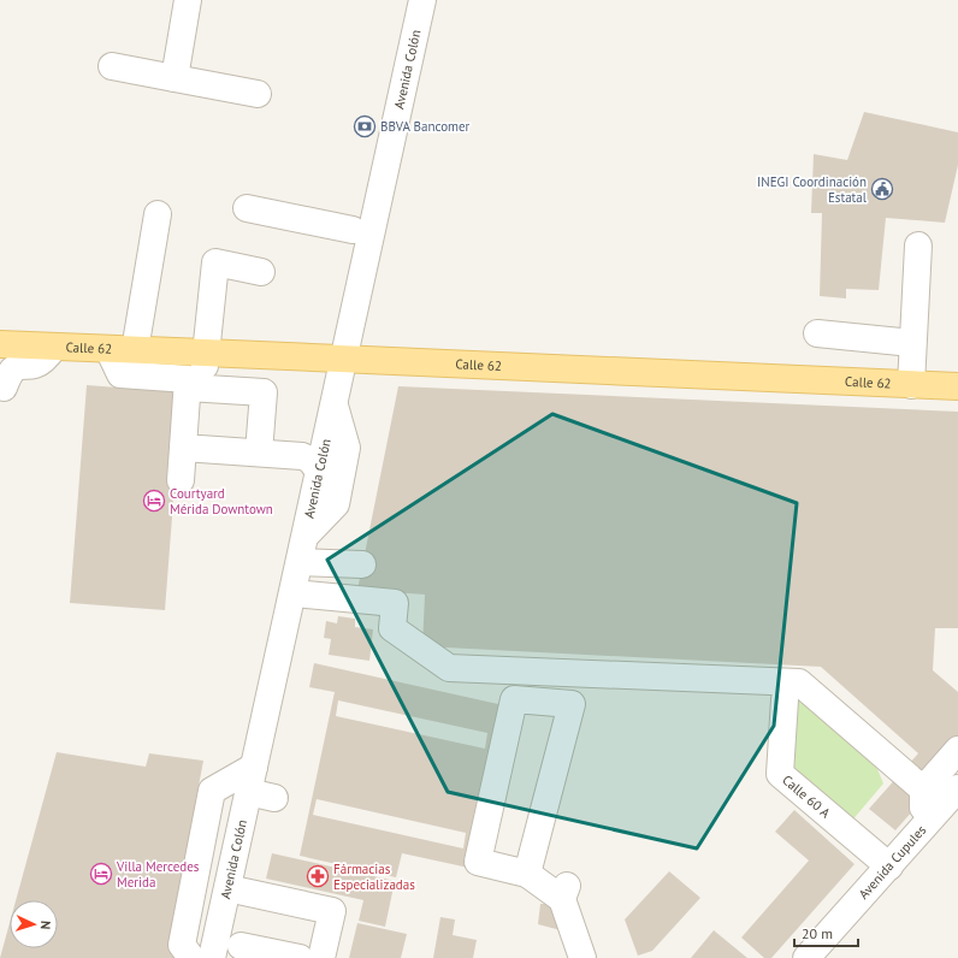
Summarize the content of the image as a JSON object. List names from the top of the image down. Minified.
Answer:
{"streets":{"main road":["Calle 62"],"street":["Avenida Colón","Calle 60 A","Avenida Cupules"]},"crossings":[["Avenida Colón","Calle 62"],["Calle 60 A","Avenida Cupules"]],"places":{"bank":["BBVA Bancomer"],"public building":["INEGI Coordinación Estatal"],"hotel":["Courtyard Mérida Downtown","Villa Mercedes Merida"],"pharmacy":["Fármacias Especializadas"]},"scale_bar":"20 m","north":"right"}
